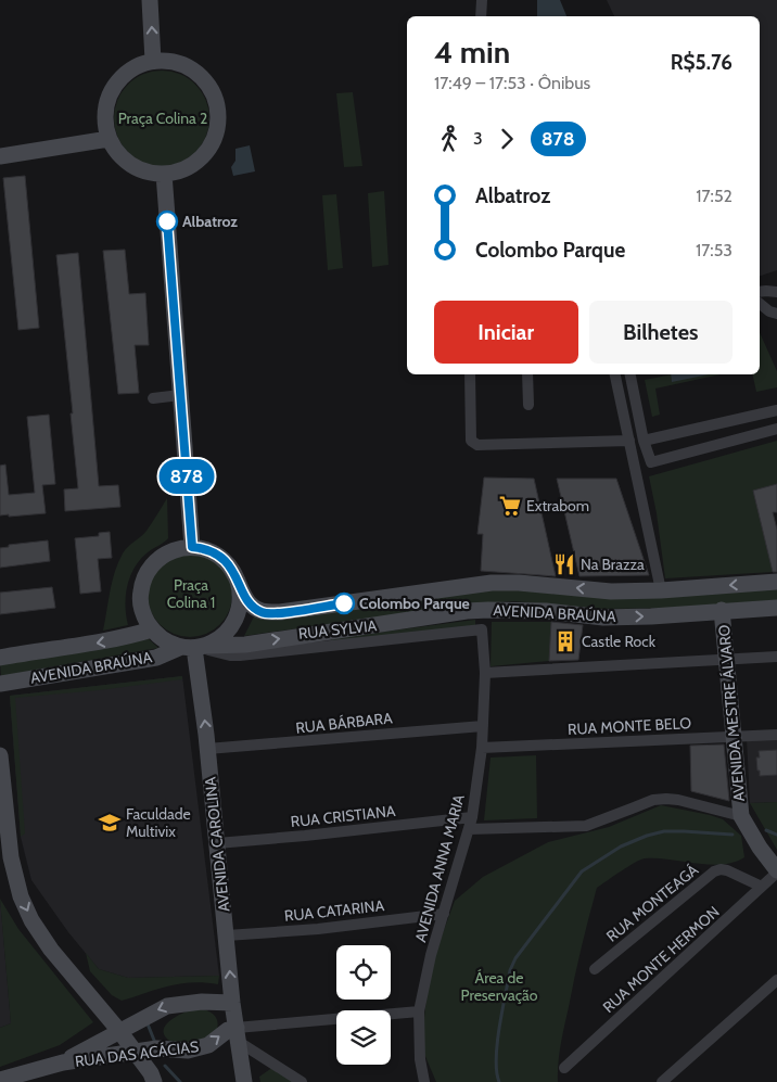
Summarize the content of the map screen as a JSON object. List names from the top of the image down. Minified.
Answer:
{"streets":{"street":["AVENIDA BRAÚNA","RUA SYLVIA","AVENIDA MESTRE ÁLVARO","RUA BÁRBARA","RUA MONTE BELO","RUA CRISTIANA","AVENIDA CAROLINA","AVENIDA ANNA MARIA","RUA MONTEAGÁ","RUA CATARINA","RUA MONTE HERMON","RUA DAS ACÁCIAS"]},"crossings":[["AVENIDA BRAÚNA","RUA SYLVIA"],["AVENIDA BRAÚNA","AVENIDA MESTRE ÁLVARO"],["AVENIDA BRAÚNA","AVENIDA CAROLINA"],["RUA SYLVIA","AVENIDA CAROLINA"],["RUA SYLVIA","AVENIDA ANNA MARIA"],["AVENIDA MESTRE ÁLVARO","RUA MONTE BELO"],["AVENIDA MESTRE ÁLVARO","RUA MONTE HERMON"],["RUA BÁRBARA","AVENIDA CAROLINA"],["RUA BÁRBARA","AVENIDA ANNA MARIA"],["RUA MONTE BELO","AVENIDA ANNA MARIA"],["RUA CRISTIANA","AVENIDA CAROLINA"],["RUA CRISTIANA","AVENIDA ANNA MARIA"],["AVENIDA CAROLINA","RUA CATARINA"],["AVENIDA CAROLINA","RUA DAS ACÁCIAS"],["AVENIDA ANNA MARIA","RUA CATARINA"],["RUA MONTEAGÁ","RUA MONTE HERMON"]],"one_way":["AVENIDA CAROLINA"],"parks":["Praça Colina 2","Praça Colina 1","Área de Preservação"],"places":{"other":["Albatroz","Colombo Parque"],"supermarket":["Extrabom"],"restaurant":["Na Brazza"],"building":["Castle Rock"],"school or university":["Faculdade Multivix"]},"lines":["bus line 878"],"page":{"on_map":"878","heading":["4 min","17:49 – 17:53 · Ônibus","R$5.76"],"legs":["3","878"],"list":[{"name":"Albatroz","value":"17:52"},{"name":"Colombo Parque","value":"17:53"}],"buttons":["Iniciar","Bilhetes"]}}
